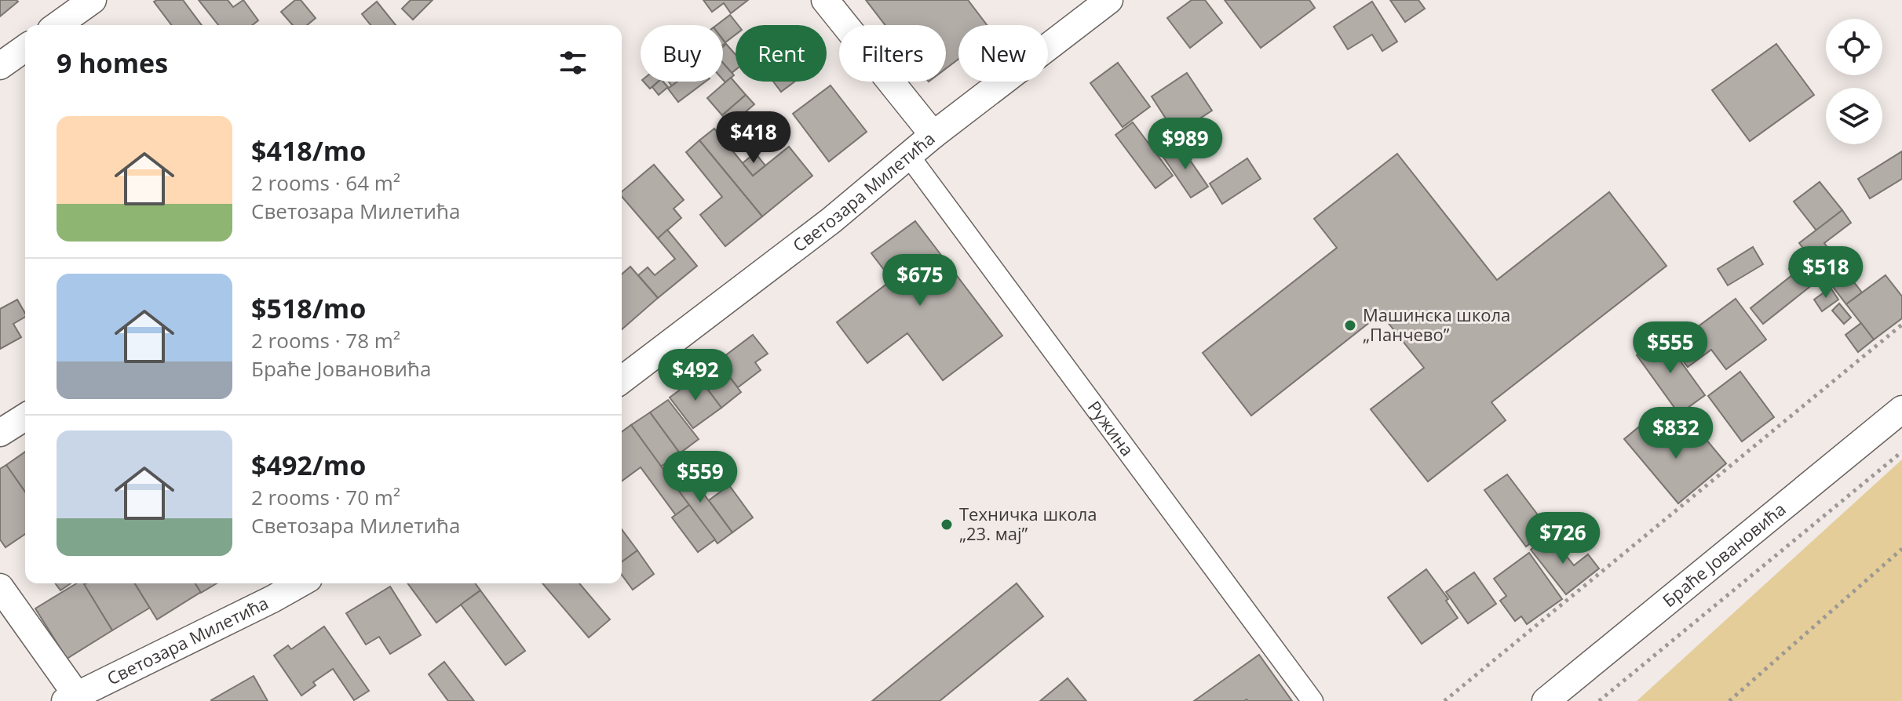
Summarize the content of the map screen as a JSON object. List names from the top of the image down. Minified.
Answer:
{"streets":{"street":["Светозара Милетића","Ружина","Браће Јовановића"]},"crossings":[["Светозара Милетића","Ружина"]],"places":["Машинска школа „Панчево”","Техничка школа „23. мај”"],"page":{"chip":["Buy","Rent","Filters","New"],"heading":"9 homes","list":[{"name":"$418/mo","note":"2 rooms · 64 m² · Светозара Милетића"},{"name":"$518/mo","note":"2 rooms · 78 m² · Браће Јовановића"},{"name":"$492/mo","note":"2 rooms · 70 m² · Светозара Милетића"}],"price":["$418","$989","$518","$675","$555","$492","$832","$559","$726"]}}
